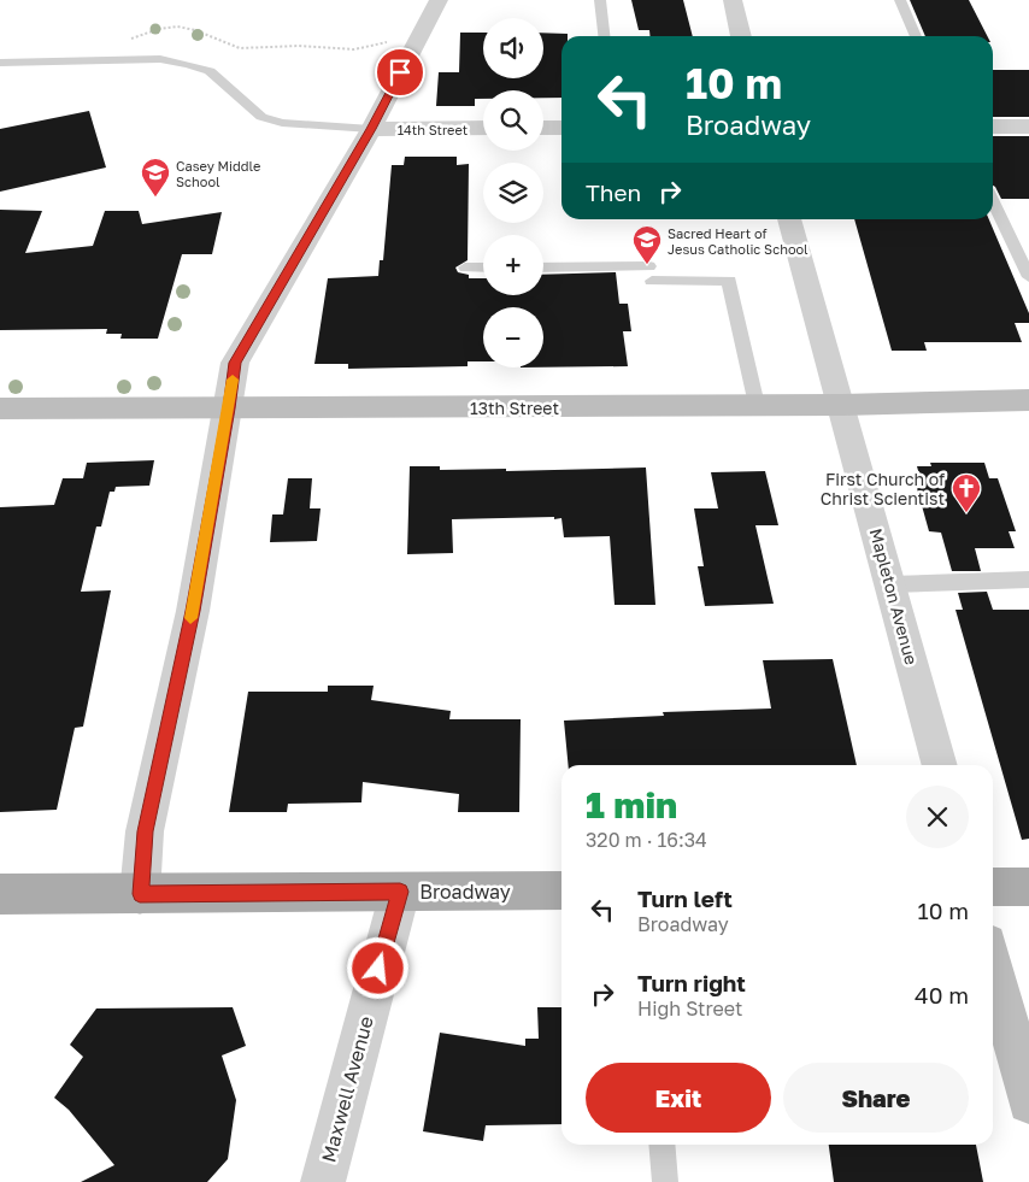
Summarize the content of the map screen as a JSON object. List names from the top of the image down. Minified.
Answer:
{"streets":{"main road":["Broadway"],"street":["14th Street","13th Street","Mapleton Avenue","Maxwell Avenue"]},"crossings":[["13th Street","Mapleton Avenue"],["Broadway","Maxwell Avenue"]],"places":{"school or university":["Casey Middle School","Sacred Heart of Jesus Catholic School"],"church":["First Church of Christ Scientist"]},"page":{"map_buttons":["+","−"],"turn":["10 m","Broadway"],"then":"Then","heading":["1 min","320 m · 16:34"],"list":[{"name":"Turn left","note":"Broadway","value":"10 m"},{"name":"Turn right","note":"High Street","value":"40 m"}],"buttons":["Exit","Share"]}}
